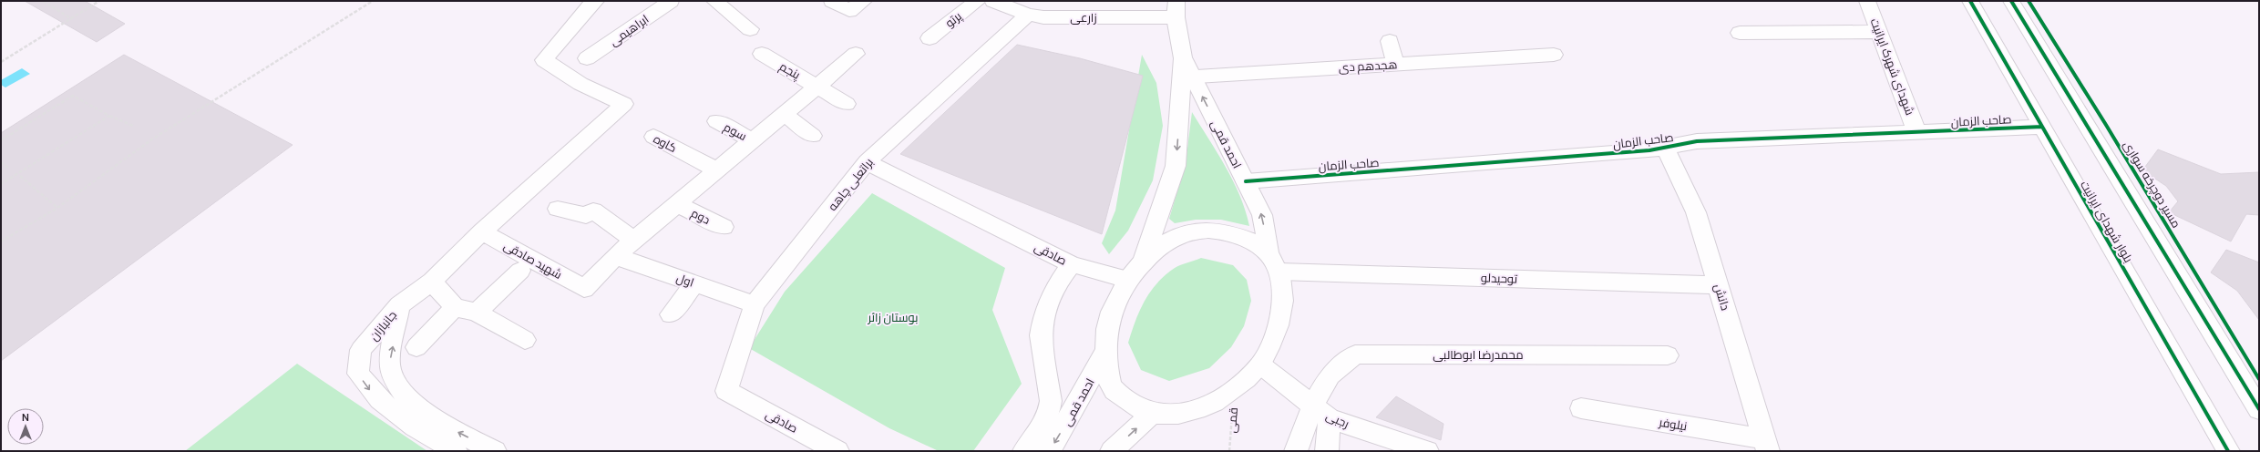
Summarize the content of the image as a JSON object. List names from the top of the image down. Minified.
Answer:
{"streets":{"street":["زارعی","پرتو","ابراهیمی","هجدهم دی","شهدای شهرک ایرانیت","پنجم","صاحب الزمان","سوم","کاوه","احمد قمی","براتعلی چاهه","دوم","بلوار شهدای ایرانیت","صادقی","شهید صادقی","توحیدلو","اول","دانش","جانبازان","محمدرضا ابوطالبی","رجبی","نیلوفر"],"path":["قمی"],"cycle path":["مسیر دوچرخه سواری"]},"crossings":[["زارعی","احمد قمی"],["زارعی","براتعلی چاهه"],["هجدهم دی","احمد قمی"],["شهدای شهرک ایرانیت","صاحب الزمان"],["صاحب الزمان","احمد قمی"],["صاحب الزمان","بلوار شهدای ایرانیت"],["صاحب الزمان","دانش"],["براتعلی چاهه","صادقی"],["براتعلی چاهه","اول"],["شهید صادقی","اول"],["توحیدلو","دانش"],["دانش","نیلوفر"],["محمدرضا ابوطالبی","رجبی"]],"parks":["بوستان زائر"],"north":"top"}
